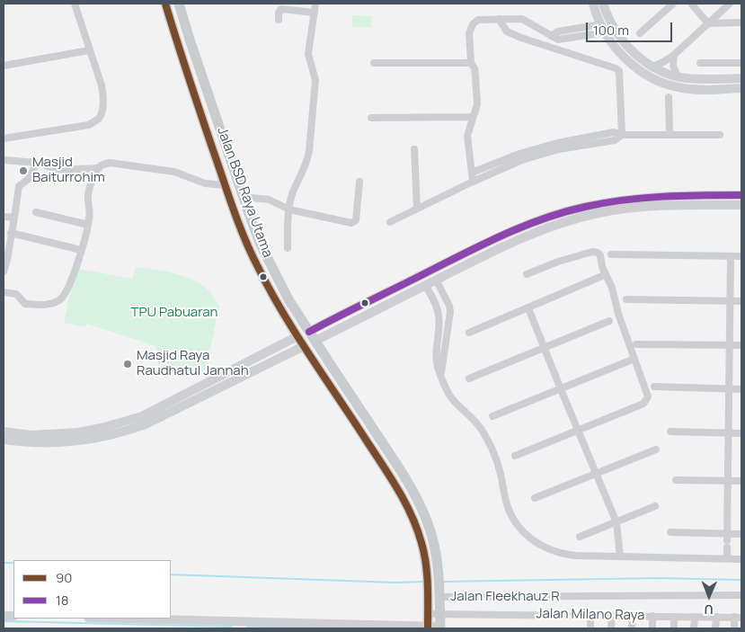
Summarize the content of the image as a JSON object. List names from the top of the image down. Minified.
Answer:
{"streets":{"main road":["Jalan BSD Raya Utama"],"street":["Jalan Fleekhauz R","Jalan Milano Raya"]},"crossings":[["Jalan BSD Raya Utama","Jalan Fleekhauz R"],["Jalan BSD Raya Utama","Jalan Milano Raya"]],"parks":["TPU Pabuaran"],"places":["Masjid Baiturrohim","Masjid Raya Raudhatul Jannah"],"lines":["transit line 90","transit line 18"],"legend":["90","18"],"scale_bar":"100 m","north":"bottom"}
